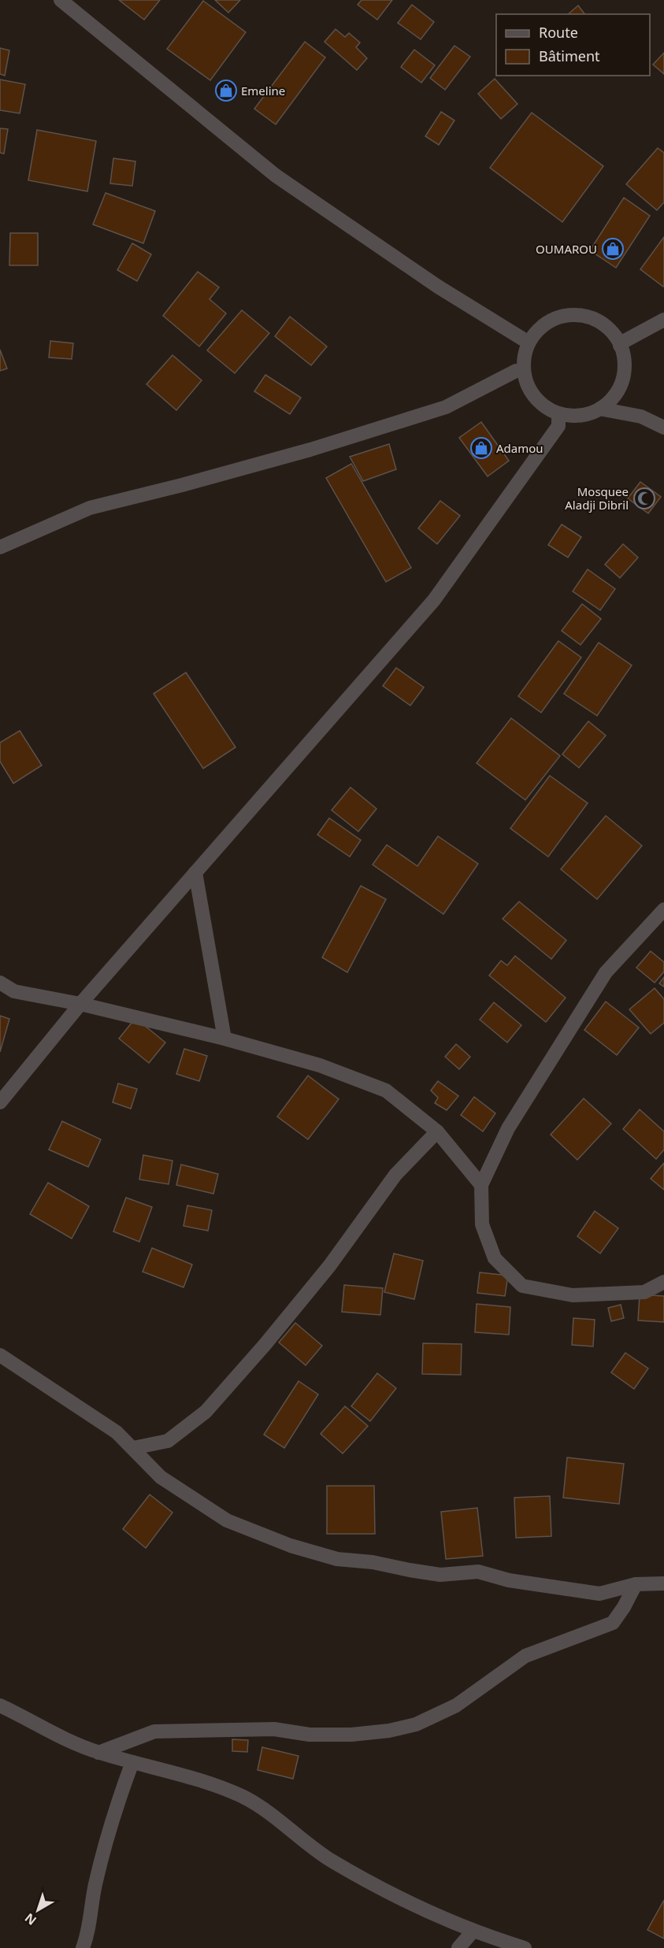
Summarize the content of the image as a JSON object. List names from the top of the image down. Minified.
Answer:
{"places":{"shop":["Emeline","OUMAROU","Adamou"],"mosque":["Mosquee Aladji Dibril"]},"legend":["Route","Bâtiment"],"north":"bottom left"}
